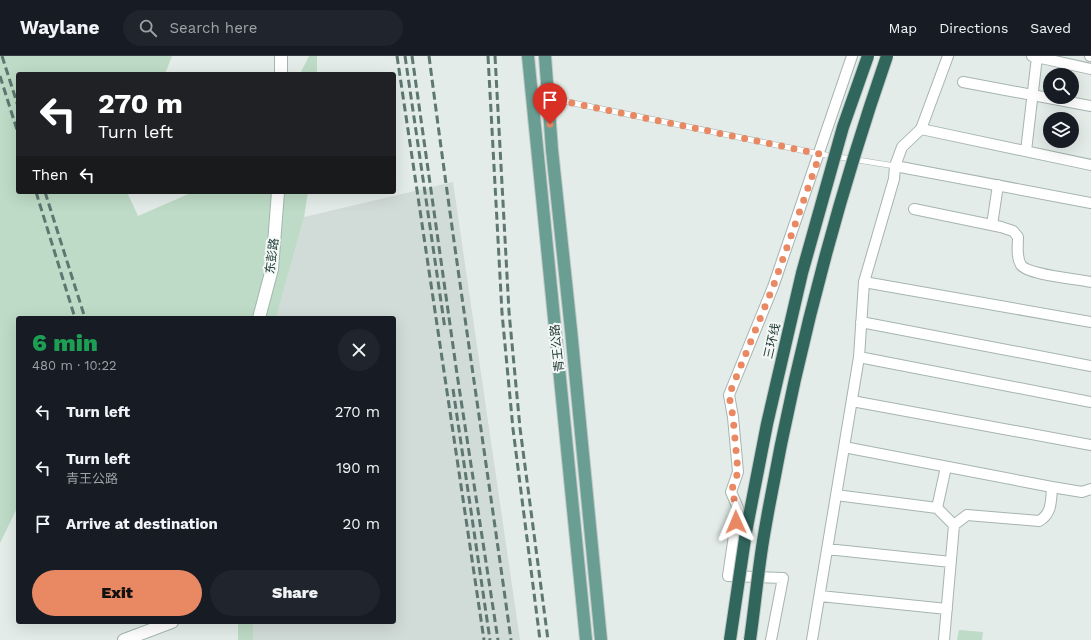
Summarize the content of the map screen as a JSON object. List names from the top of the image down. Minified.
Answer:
{"streets":{"highway":["三环线"],"main road":["青王公路"],"street":["东彭路"]},"page":{"header":"Waylane","search":"Search here","nav":["Map","Directions","Saved"],"turn":["270 m","Turn left"],"then":"Then","heading":["6 min","480 m · 10:22"],"list":[{"name":"Turn left","value":"270 m"},{"name":"Turn left","note":"青王公路","value":"190 m"},{"name":"Arrive at destination","value":"20 m"}],"buttons":["Exit","Share"]}}
